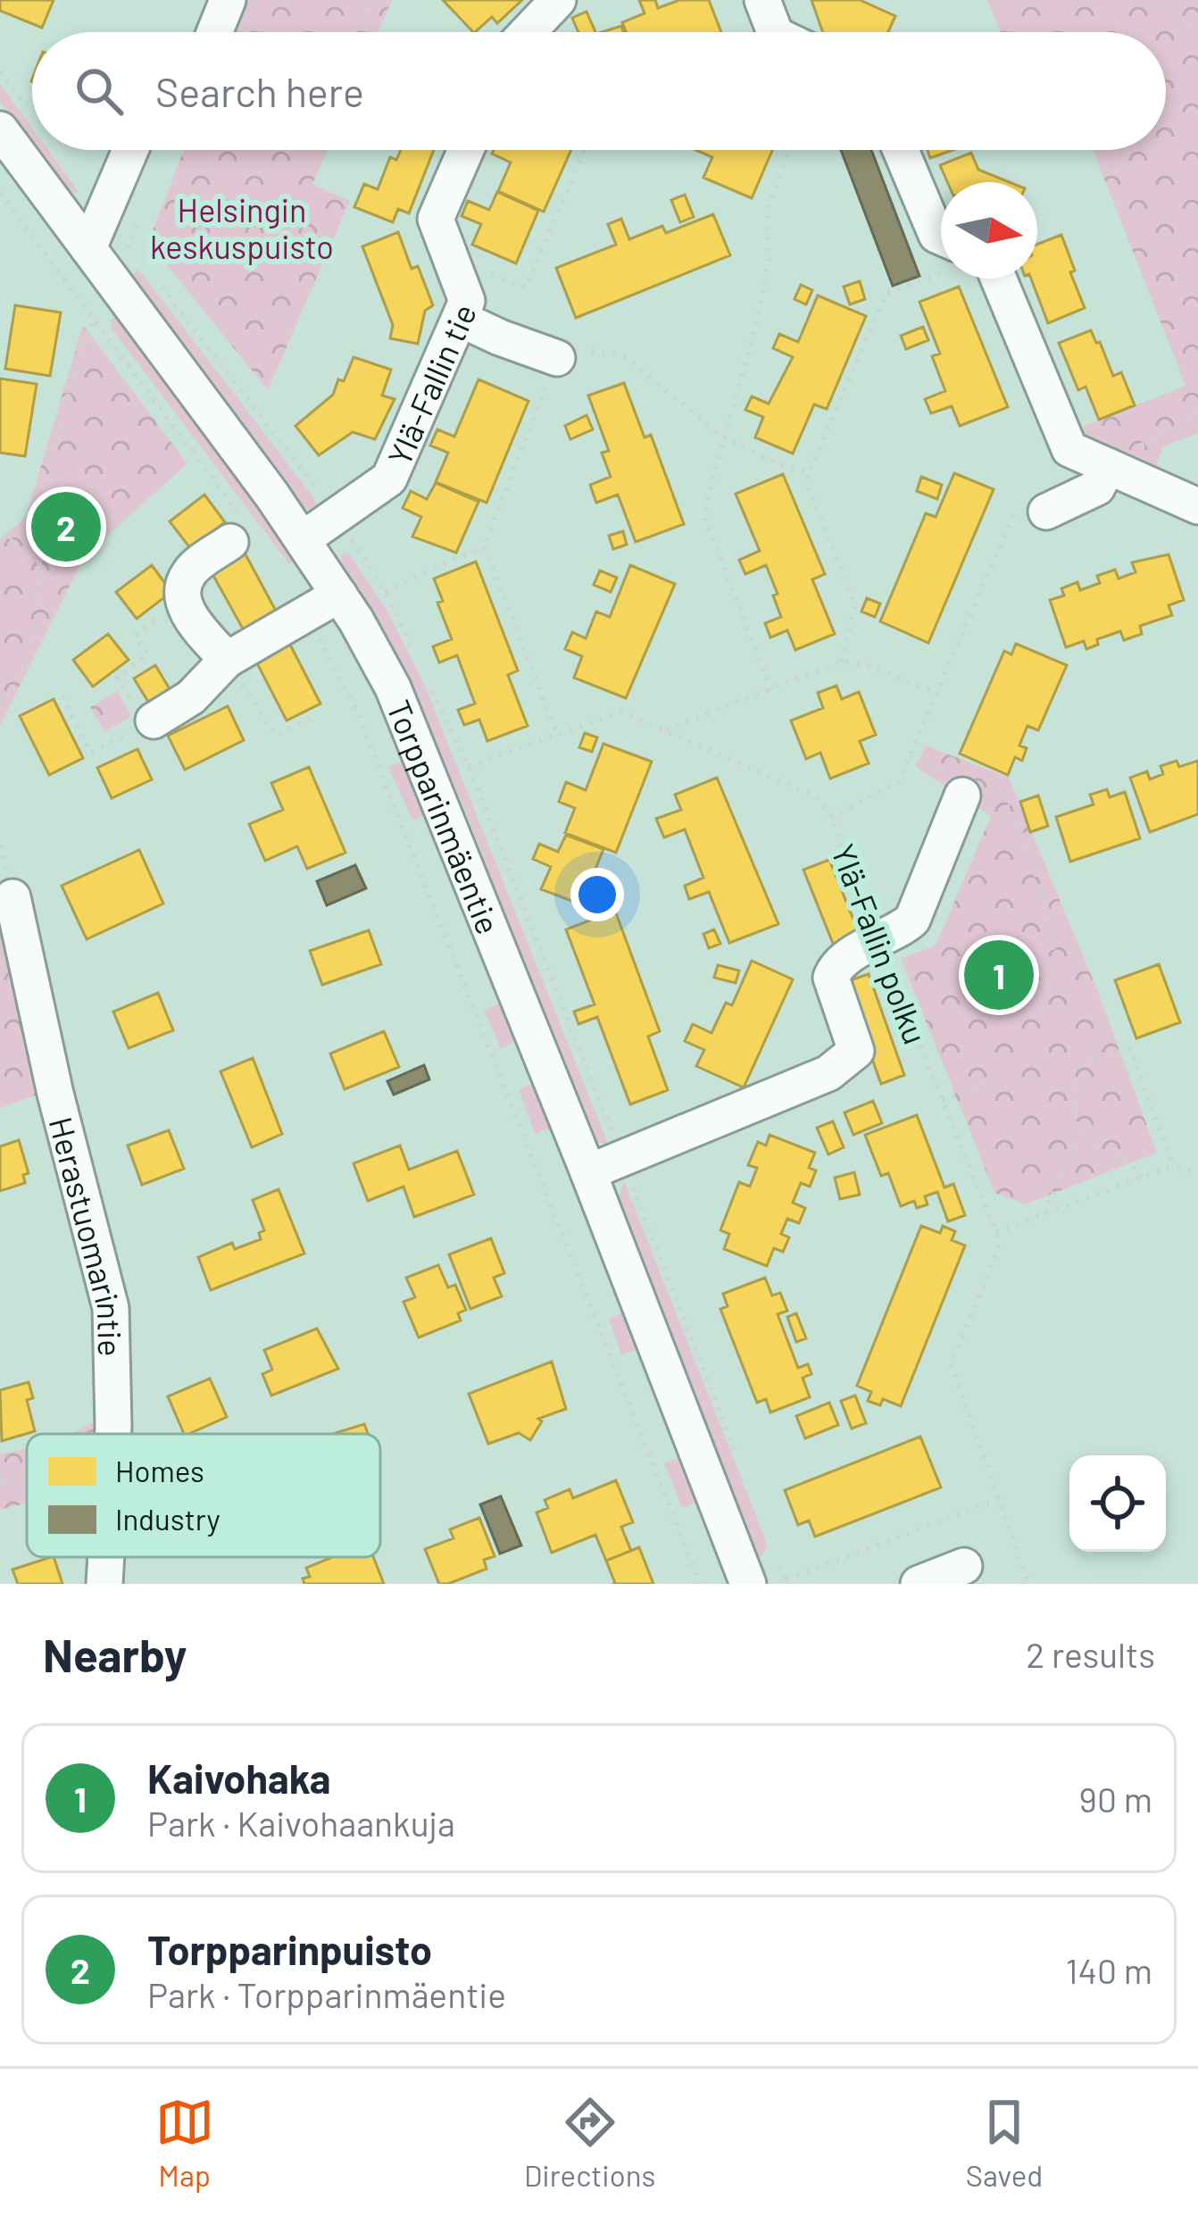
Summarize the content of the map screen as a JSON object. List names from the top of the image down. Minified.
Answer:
{"streets":{"street":["Ylä-Fallin tie","Torpparinmäentie","Herastuomarintie"],"path":["Ylä-Fallin polku"]},"crossings":[["Ylä-Fallin tie","Torpparinmäentie"]],"parks":["Helsingin keskuspuisto"],"legend":["Homes","Industry"],"north":"right","page":{"search":"Search here","pins":["2","1"],"heading":["Nearby","2 results"],"list":[{"mark":"1","name":"Kaivohaka","note":"Park · Kaivohaankuja","value":"90 m"},{"mark":"2","name":"Torpparinpuisto","note":"Park · Torpparinmäentie","value":"140 m"}],"nav":["Map","Directions","Saved"]}}
